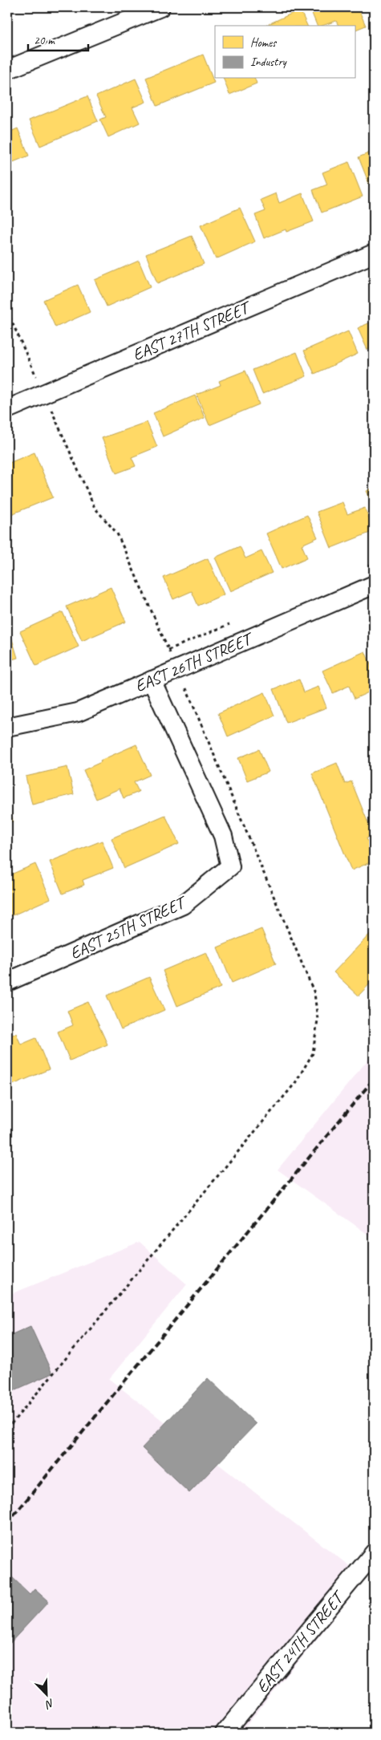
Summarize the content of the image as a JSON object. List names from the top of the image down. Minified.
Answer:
{"streets":{"street":["EAST 27TH STREET","EAST 26TH STREET","EAST 25TH STREET","EAST 24TH STREET"]},"crossings":[["EAST 26TH STREET","EAST 25TH STREET"]],"legend":["Homes","Industry"],"scale_bar":"20 m","north":"bottom right"}
